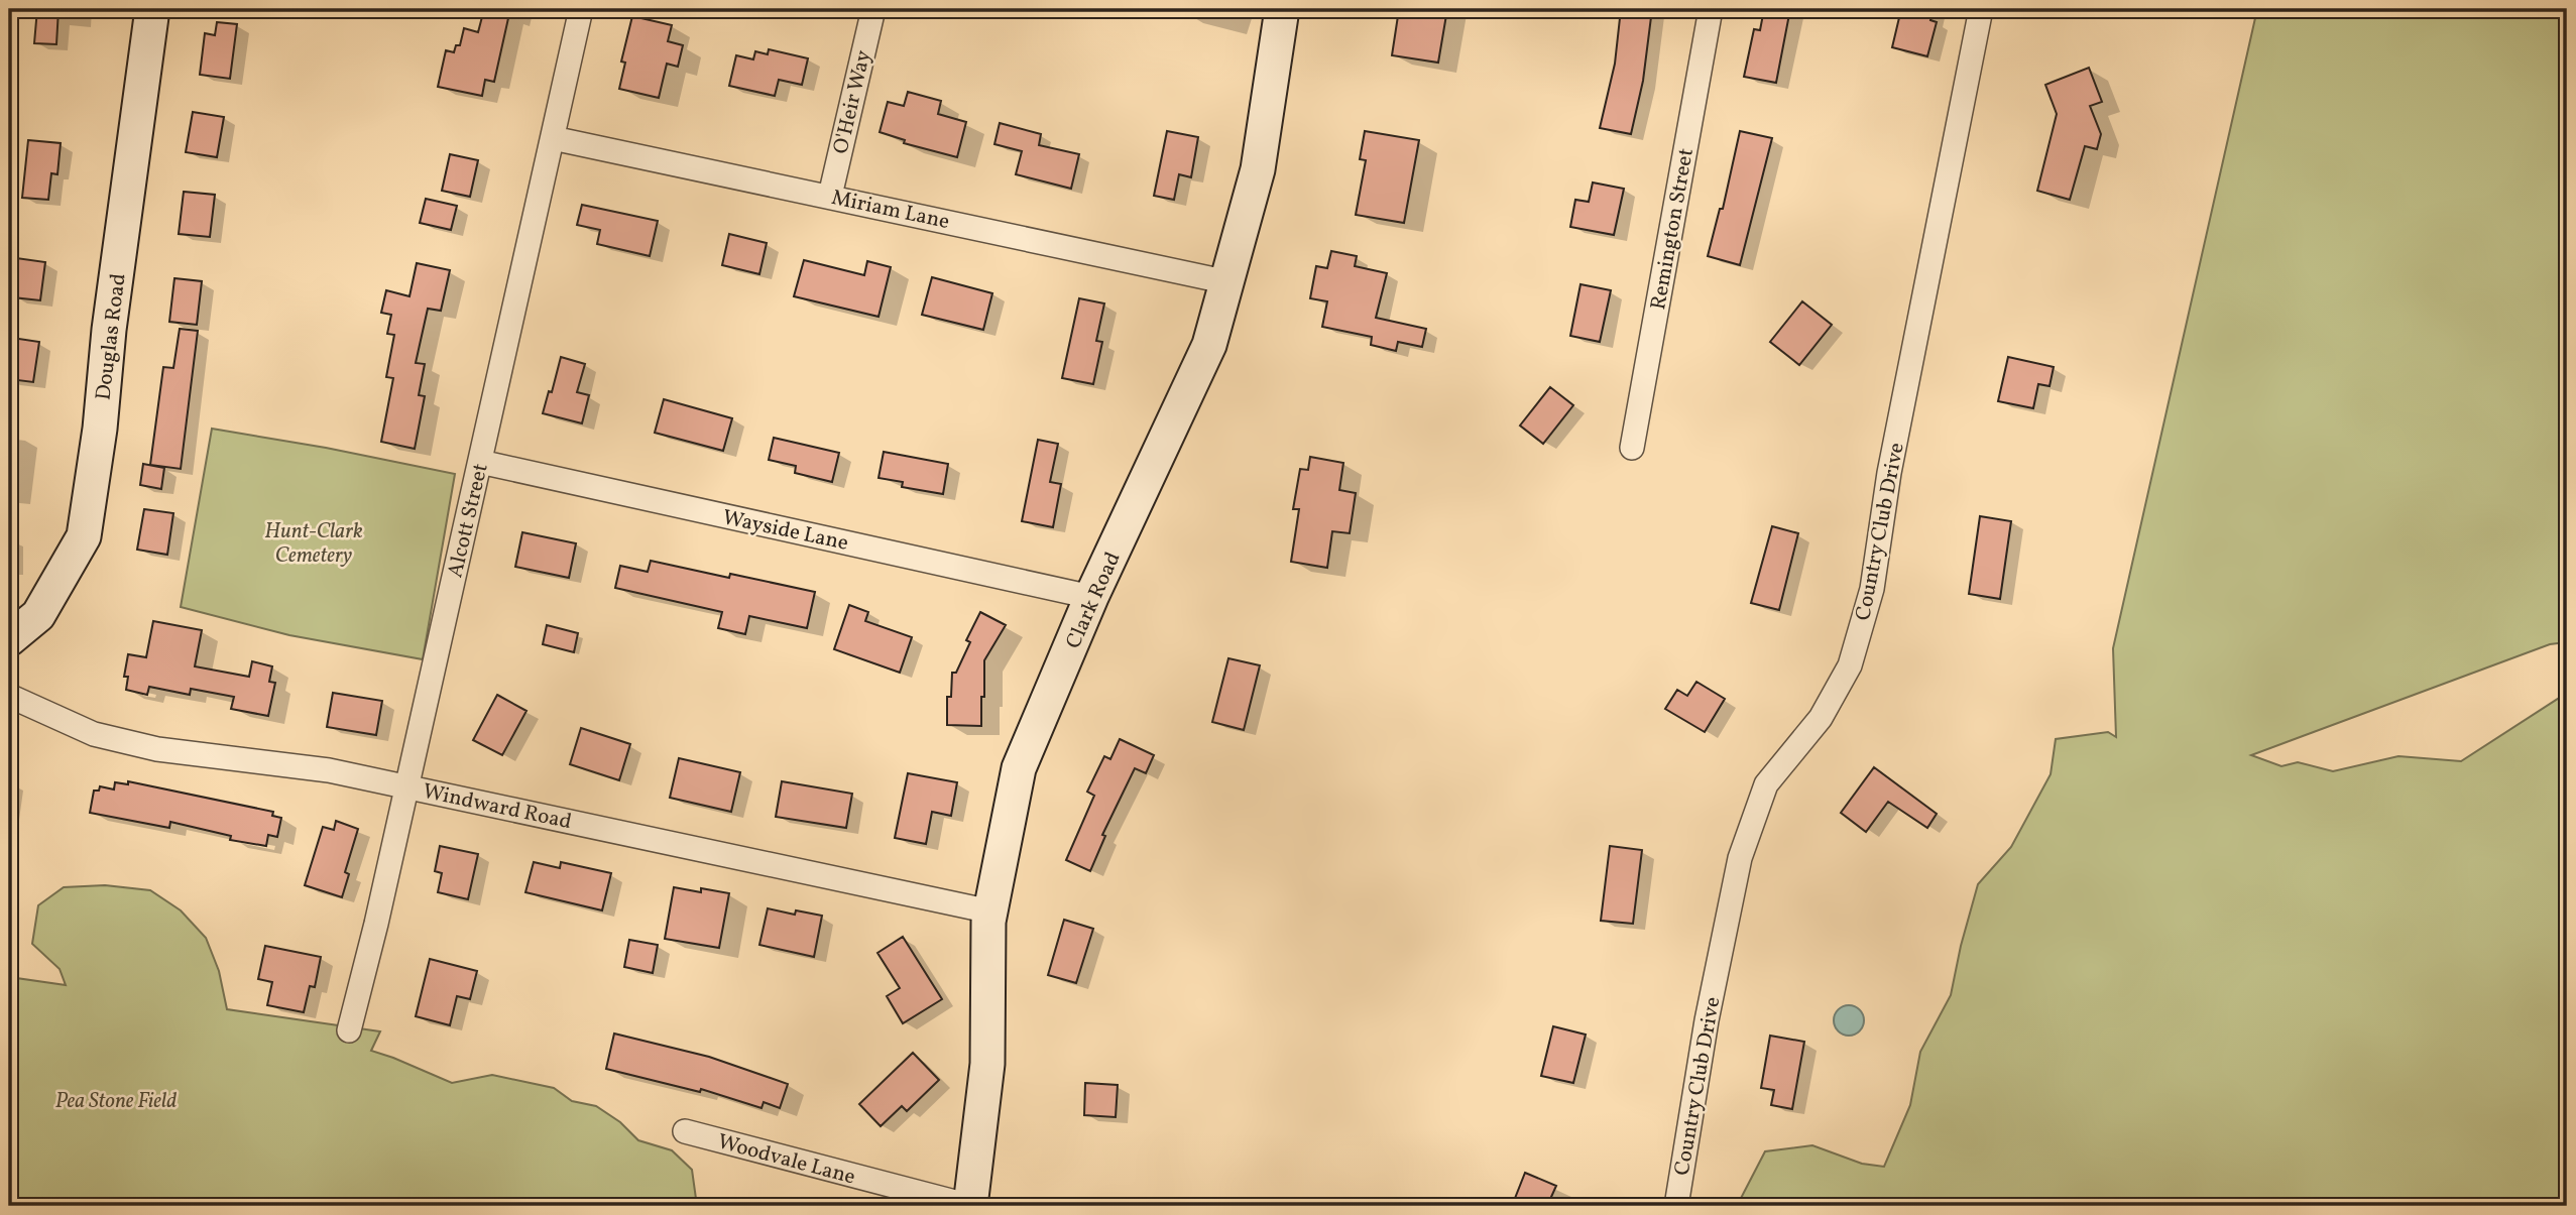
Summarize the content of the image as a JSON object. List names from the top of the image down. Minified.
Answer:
{"streets":{"street":["O'Heir Way","Miriam Lane","Remington Street","Douglas Road","Alcott Street","Wayside Lane","Country Club Drive","Clark Road","Windward Road","Woodvale Lane"]},"crossings":[["O'Heir Way","Miriam Lane"],["Miriam Lane","Alcott Street"],["Miriam Lane","Clark Road"],["Alcott Street","Wayside Lane"],["Alcott Street","Windward Road"],["Wayside Lane","Clark Road"],["Clark Road","Windward Road"],["Clark Road","Woodvale Lane"]],"parks":["Hunt-Clark Cemetery","Pea Stone Field"]}
